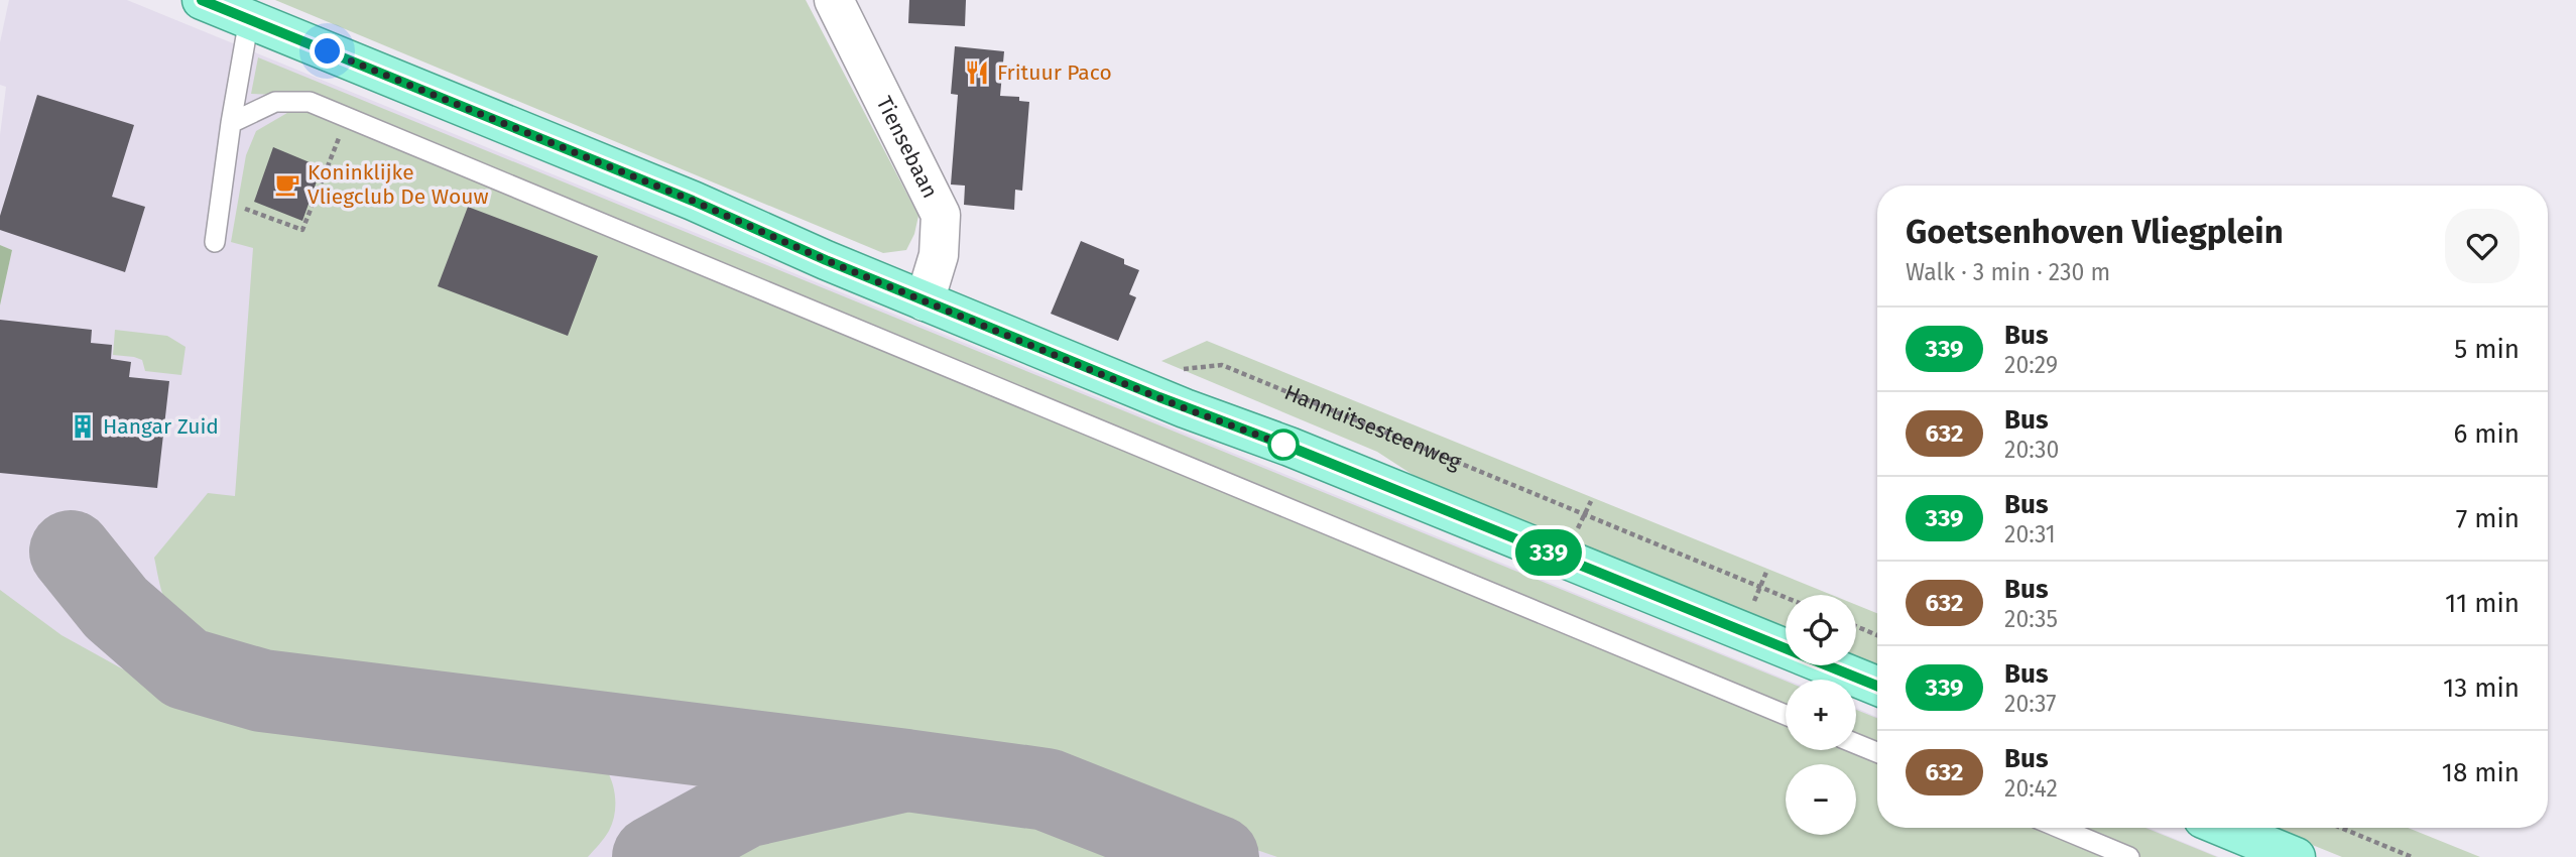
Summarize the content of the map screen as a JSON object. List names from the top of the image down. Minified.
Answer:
{"streets":{"street":["Tiensebaan"],"path":["Hannuitsesteenweg"]},"places":{"restaurant":["Frituur Paco"],"cafe":["Koninklijke Vliegclub De Wouw"],"building":["Hangar Zuid"]},"lines":["bus line 339"],"page":{"on_map":"339","heading":["Goetsenhoven Vliegplein","Walk · 3 min · 230 m"],"list":[{"mark":"339","name":"Bus","note":"20:29","value":"5 min"},{"mark":"632","name":"Bus","note":"20:30","value":"6 min"},{"mark":"339","name":"Bus","note":"20:31","value":"7 min"},{"mark":"632","name":"Bus","note":"20:35","value":"11 min"},{"mark":"339","name":"Bus","note":"20:37","value":"13 min"},{"mark":"632","name":"Bus","note":"20:42","value":"18 min"}],"map_buttons":["+","−"]}}
